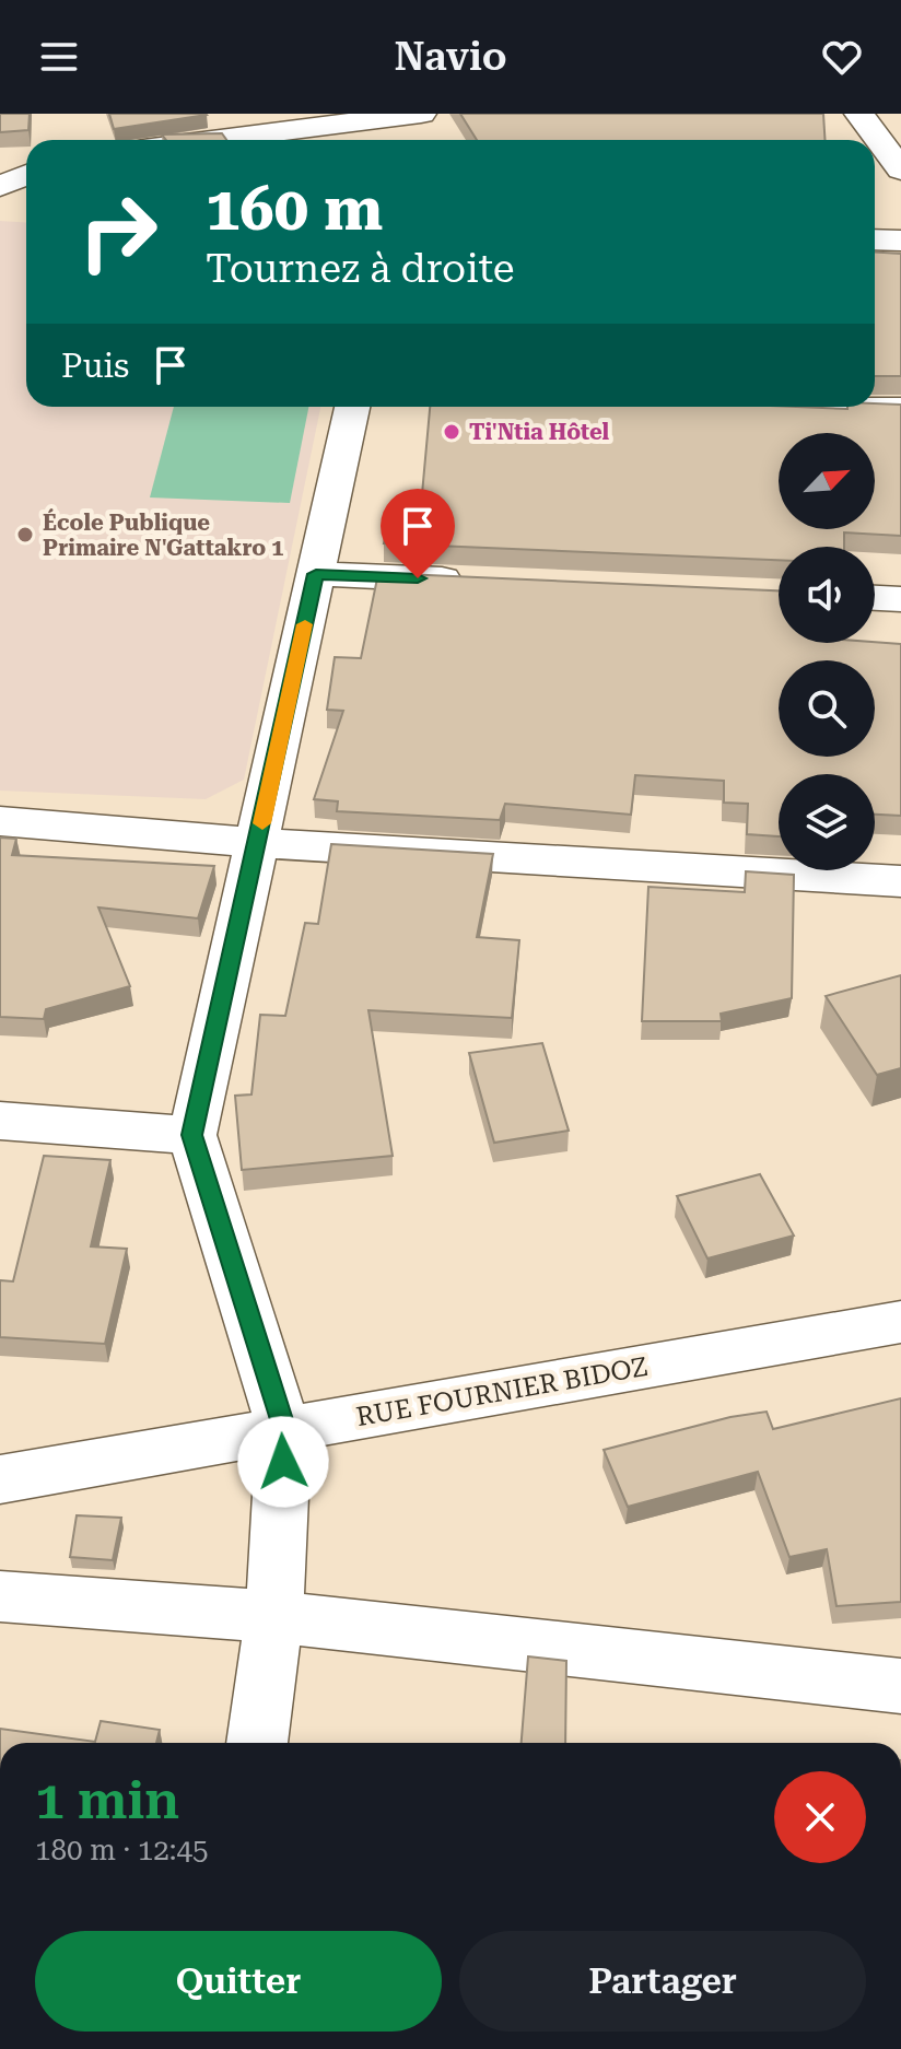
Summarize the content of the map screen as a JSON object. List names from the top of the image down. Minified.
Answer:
{"streets":{"street":["RUE FOURNIER BIDOZ"]},"places":["Ti'Ntia Hôtel","École Publique Primaire N'Gattakro 1"],"north":"top right","page":{"header":"Navio","turn":["160 m","Tournez à droite"],"then":"Puis","heading":["1 min","180 m · 12:45"],"buttons":["Quitter","Partager"]}}
